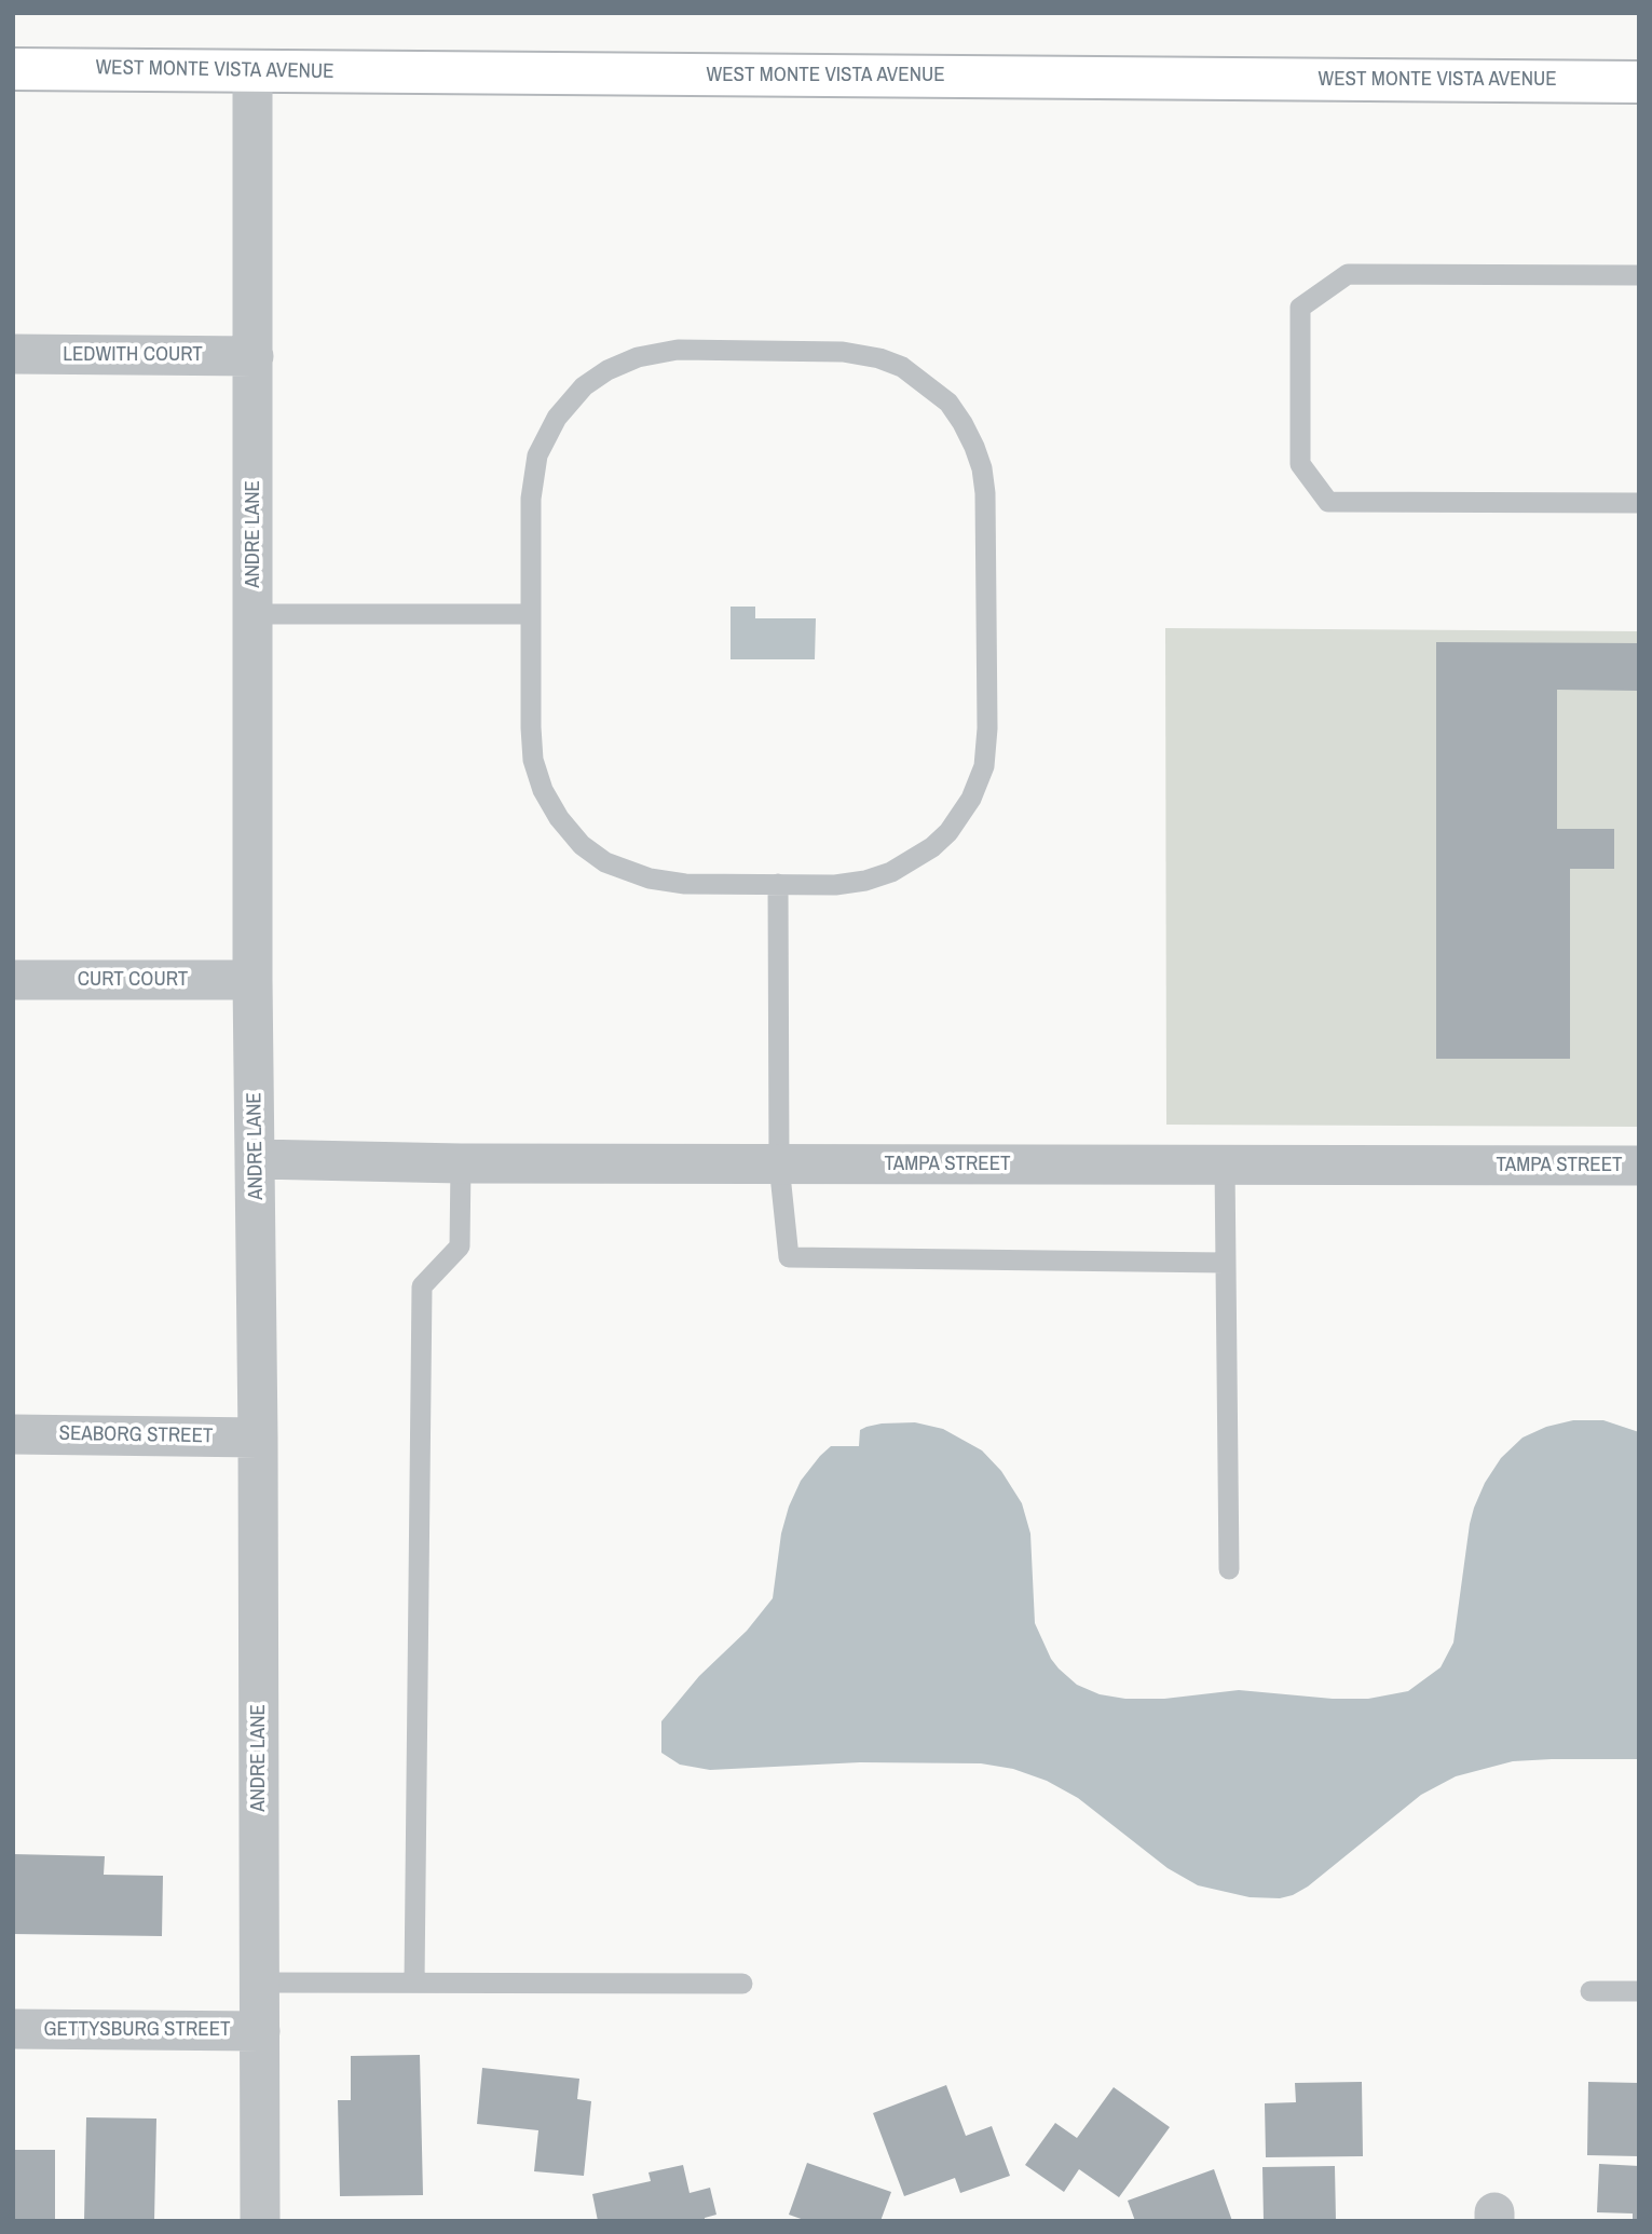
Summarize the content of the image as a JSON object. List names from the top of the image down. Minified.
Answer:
{"streets":{"main road":["WEST MONTE VISTA AVENUE"],"street":["LEDWITH COURT","ANDRE LANE","CURT COURT","TAMPA STREET","SEABORG STREET","GETTYSBURG STREET"]},"crossings":[["WEST MONTE VISTA AVENUE","ANDRE LANE"],["LEDWITH COURT","ANDRE LANE"],["ANDRE LANE","CURT COURT"],["ANDRE LANE","TAMPA STREET"],["ANDRE LANE","SEABORG STREET"],["ANDRE LANE","GETTYSBURG STREET"]]}
